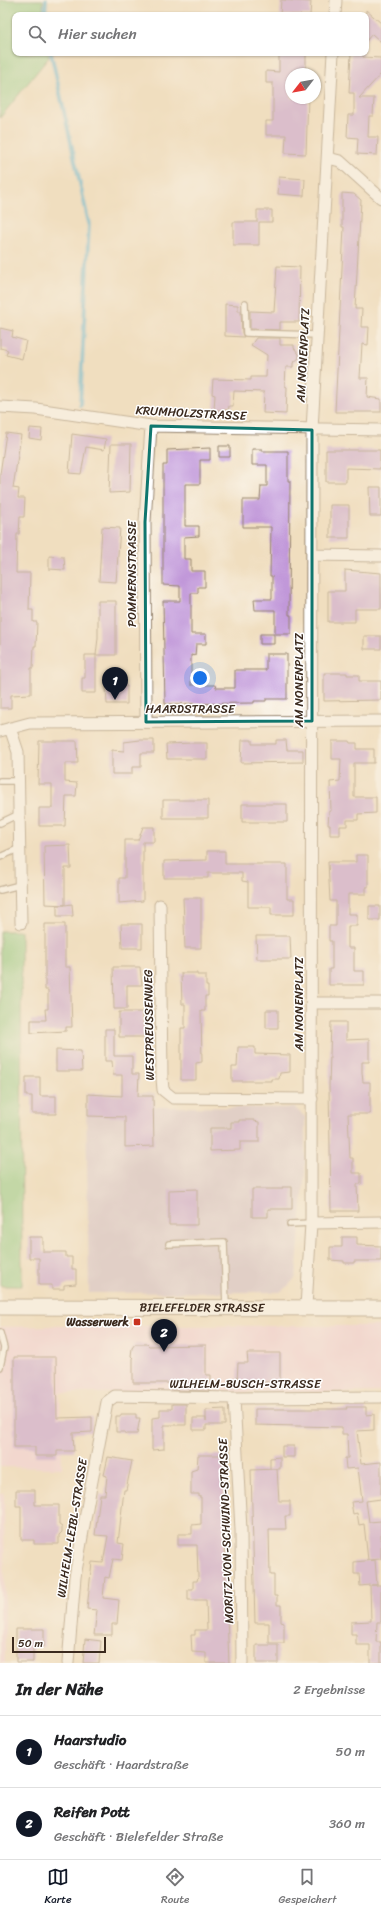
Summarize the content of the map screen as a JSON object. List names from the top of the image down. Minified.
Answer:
{"streets":{"main road":["BIELEFELDER STRASSE"],"street":["AM NONENPLATZ","KRUMHOLZSTRASSE","POMMERNSTRASSE","HAARDSTRASSE","WESTPREUSSENWEG","WILHELM-BUSCH-STRASSE","WILHELM-LEIBL-STRASSE","MORITZ-VON-SCHWIND-STRASSE"]},"crossings":[["AM NONENPLATZ","KRUMHOLZSTRASSE"],["AM NONENPLATZ","HAARDSTRASSE"],["AM NONENPLATZ","WESTPREUSSENWEG"],["AM NONENPLATZ","BIELEFELDER STRASSE"],["KRUMHOLZSTRASSE","POMMERNSTRASSE"],["POMMERNSTRASSE","HAARDSTRASSE"],["WILHELM-BUSCH-STRASSE","WILHELM-LEIBL-STRASSE"],["WILHELM-BUSCH-STRASSE","MORITZ-VON-SCHWIND-STRASSE"]],"places":{"transit":["Wasserwerk"]},"scale_bar":"50 m","north":"bottom left","page":{"search":"Hier suchen","pins":["1","2"],"scale":"50 m","heading":["In der Nähe","2 Ergebnisse"],"list":[{"mark":"1","name":"Haarstudio","note":"Geschäft · Haardstraße","value":"50 m"},{"mark":"2","name":"Reifen Pott","note":"Geschäft · Bielefelder Straße","value":"360 m"}],"nav":["Karte","Route","Gespeichert"]}}
